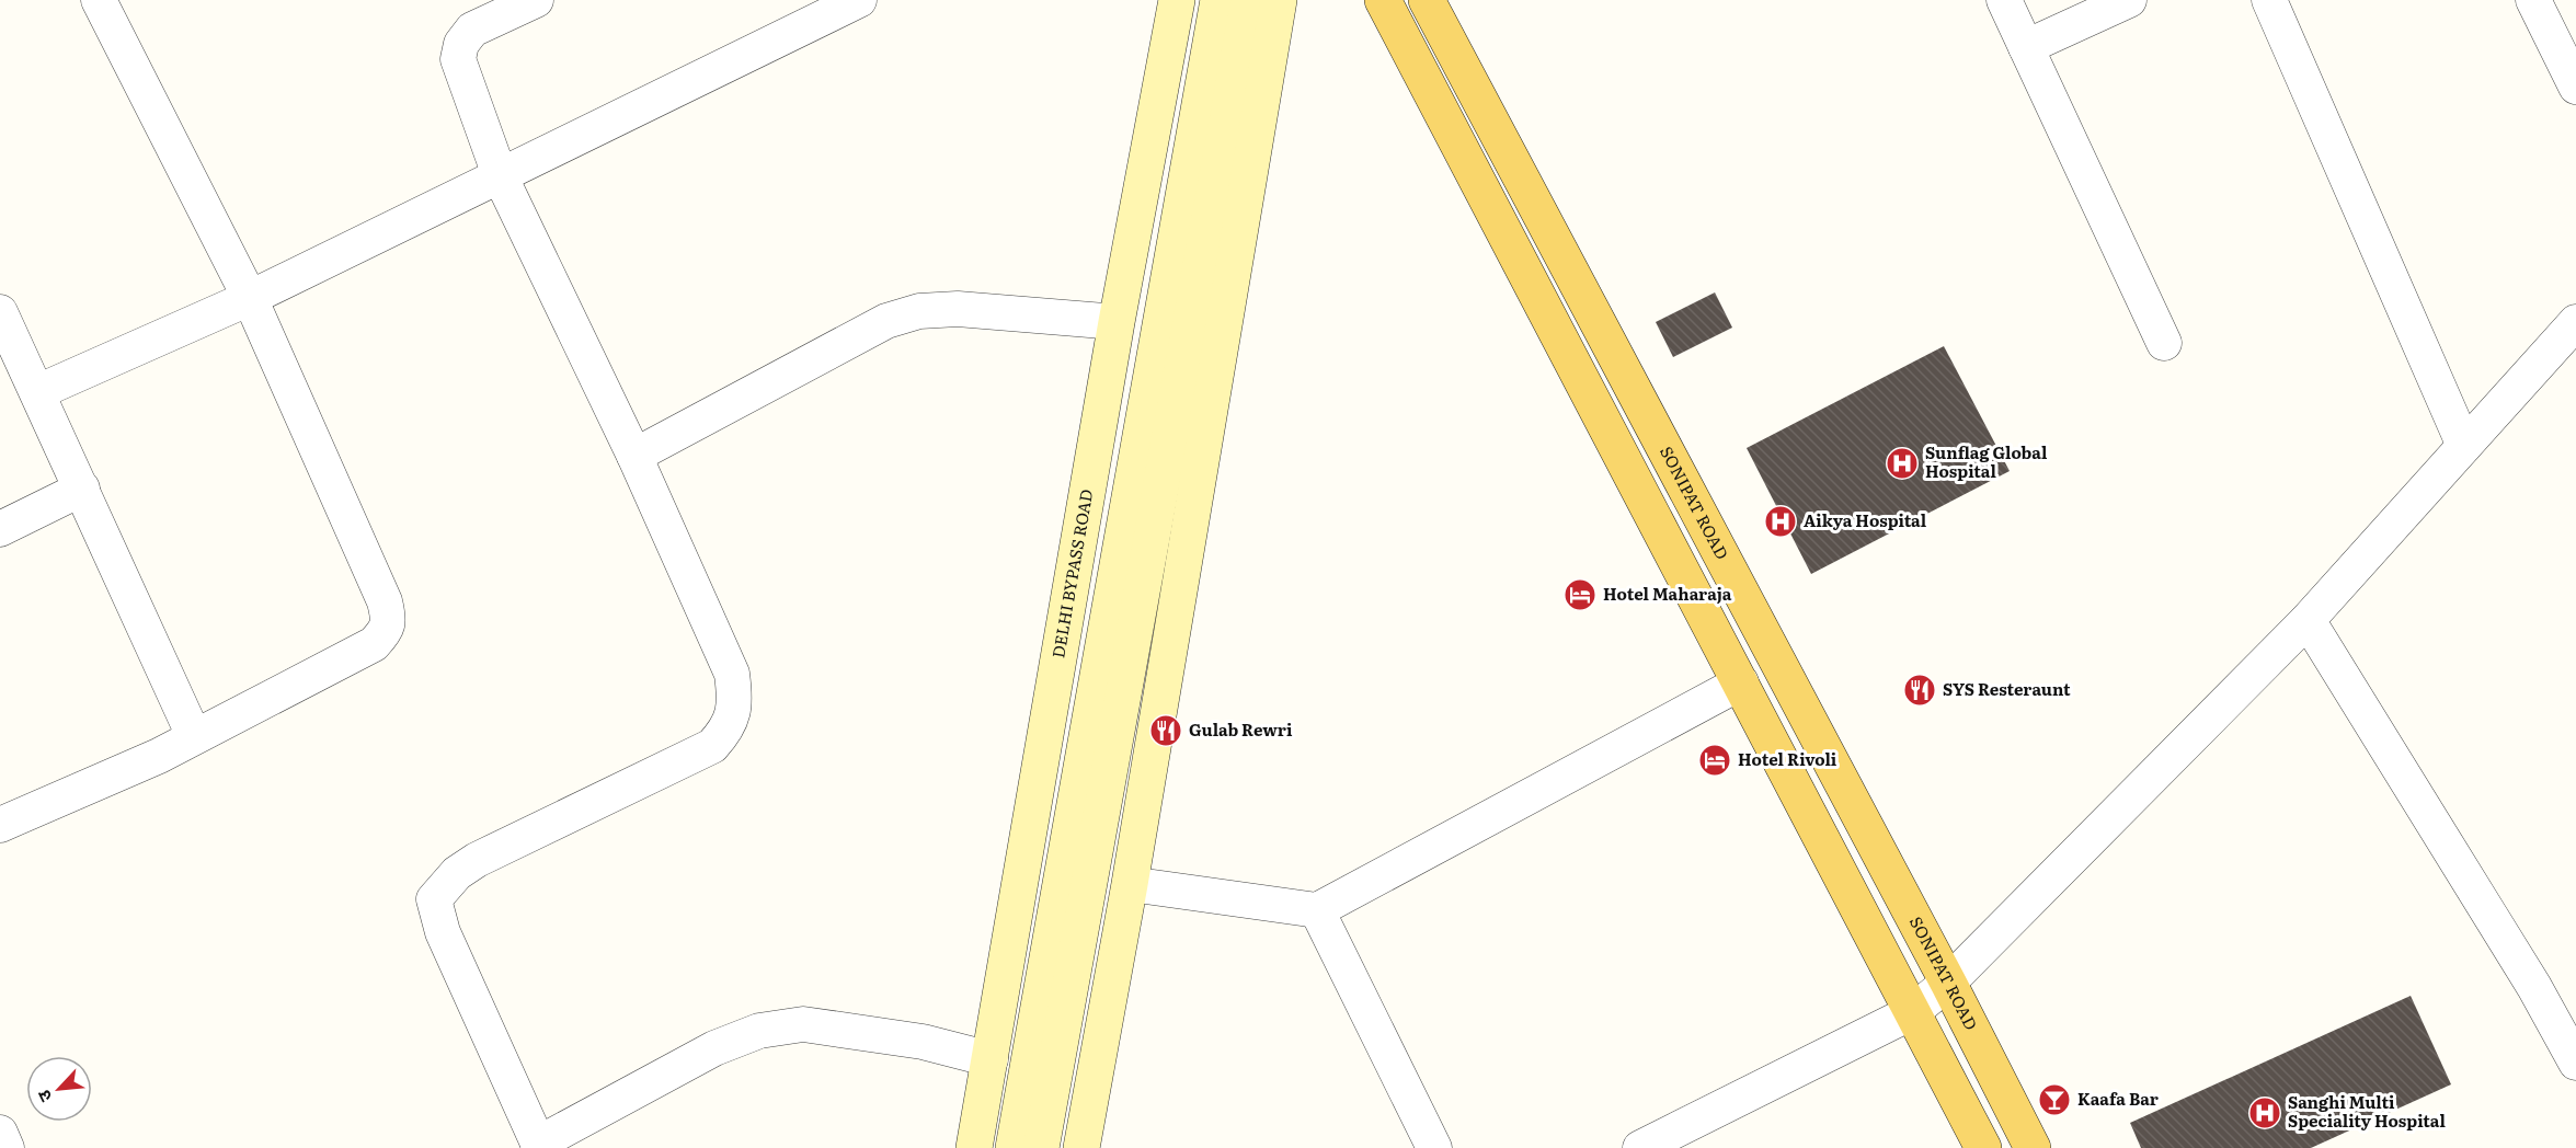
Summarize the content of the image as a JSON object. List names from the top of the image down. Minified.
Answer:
{"streets":{"main road":["SONIPAT ROAD","DELHI BYPASS ROAD"]},"places":{"hospital":["Sunflag Global Hospital","Aikya Hospital","Sanghi Multi Speciality Hospital"],"hotel":["Hotel Maharaja","Hotel Rivoli"],"restaurant":["SYS Resteraunt","Gulab Rewri"],"bar":["Kaafa Bar"]},"north":"bottom left"}
